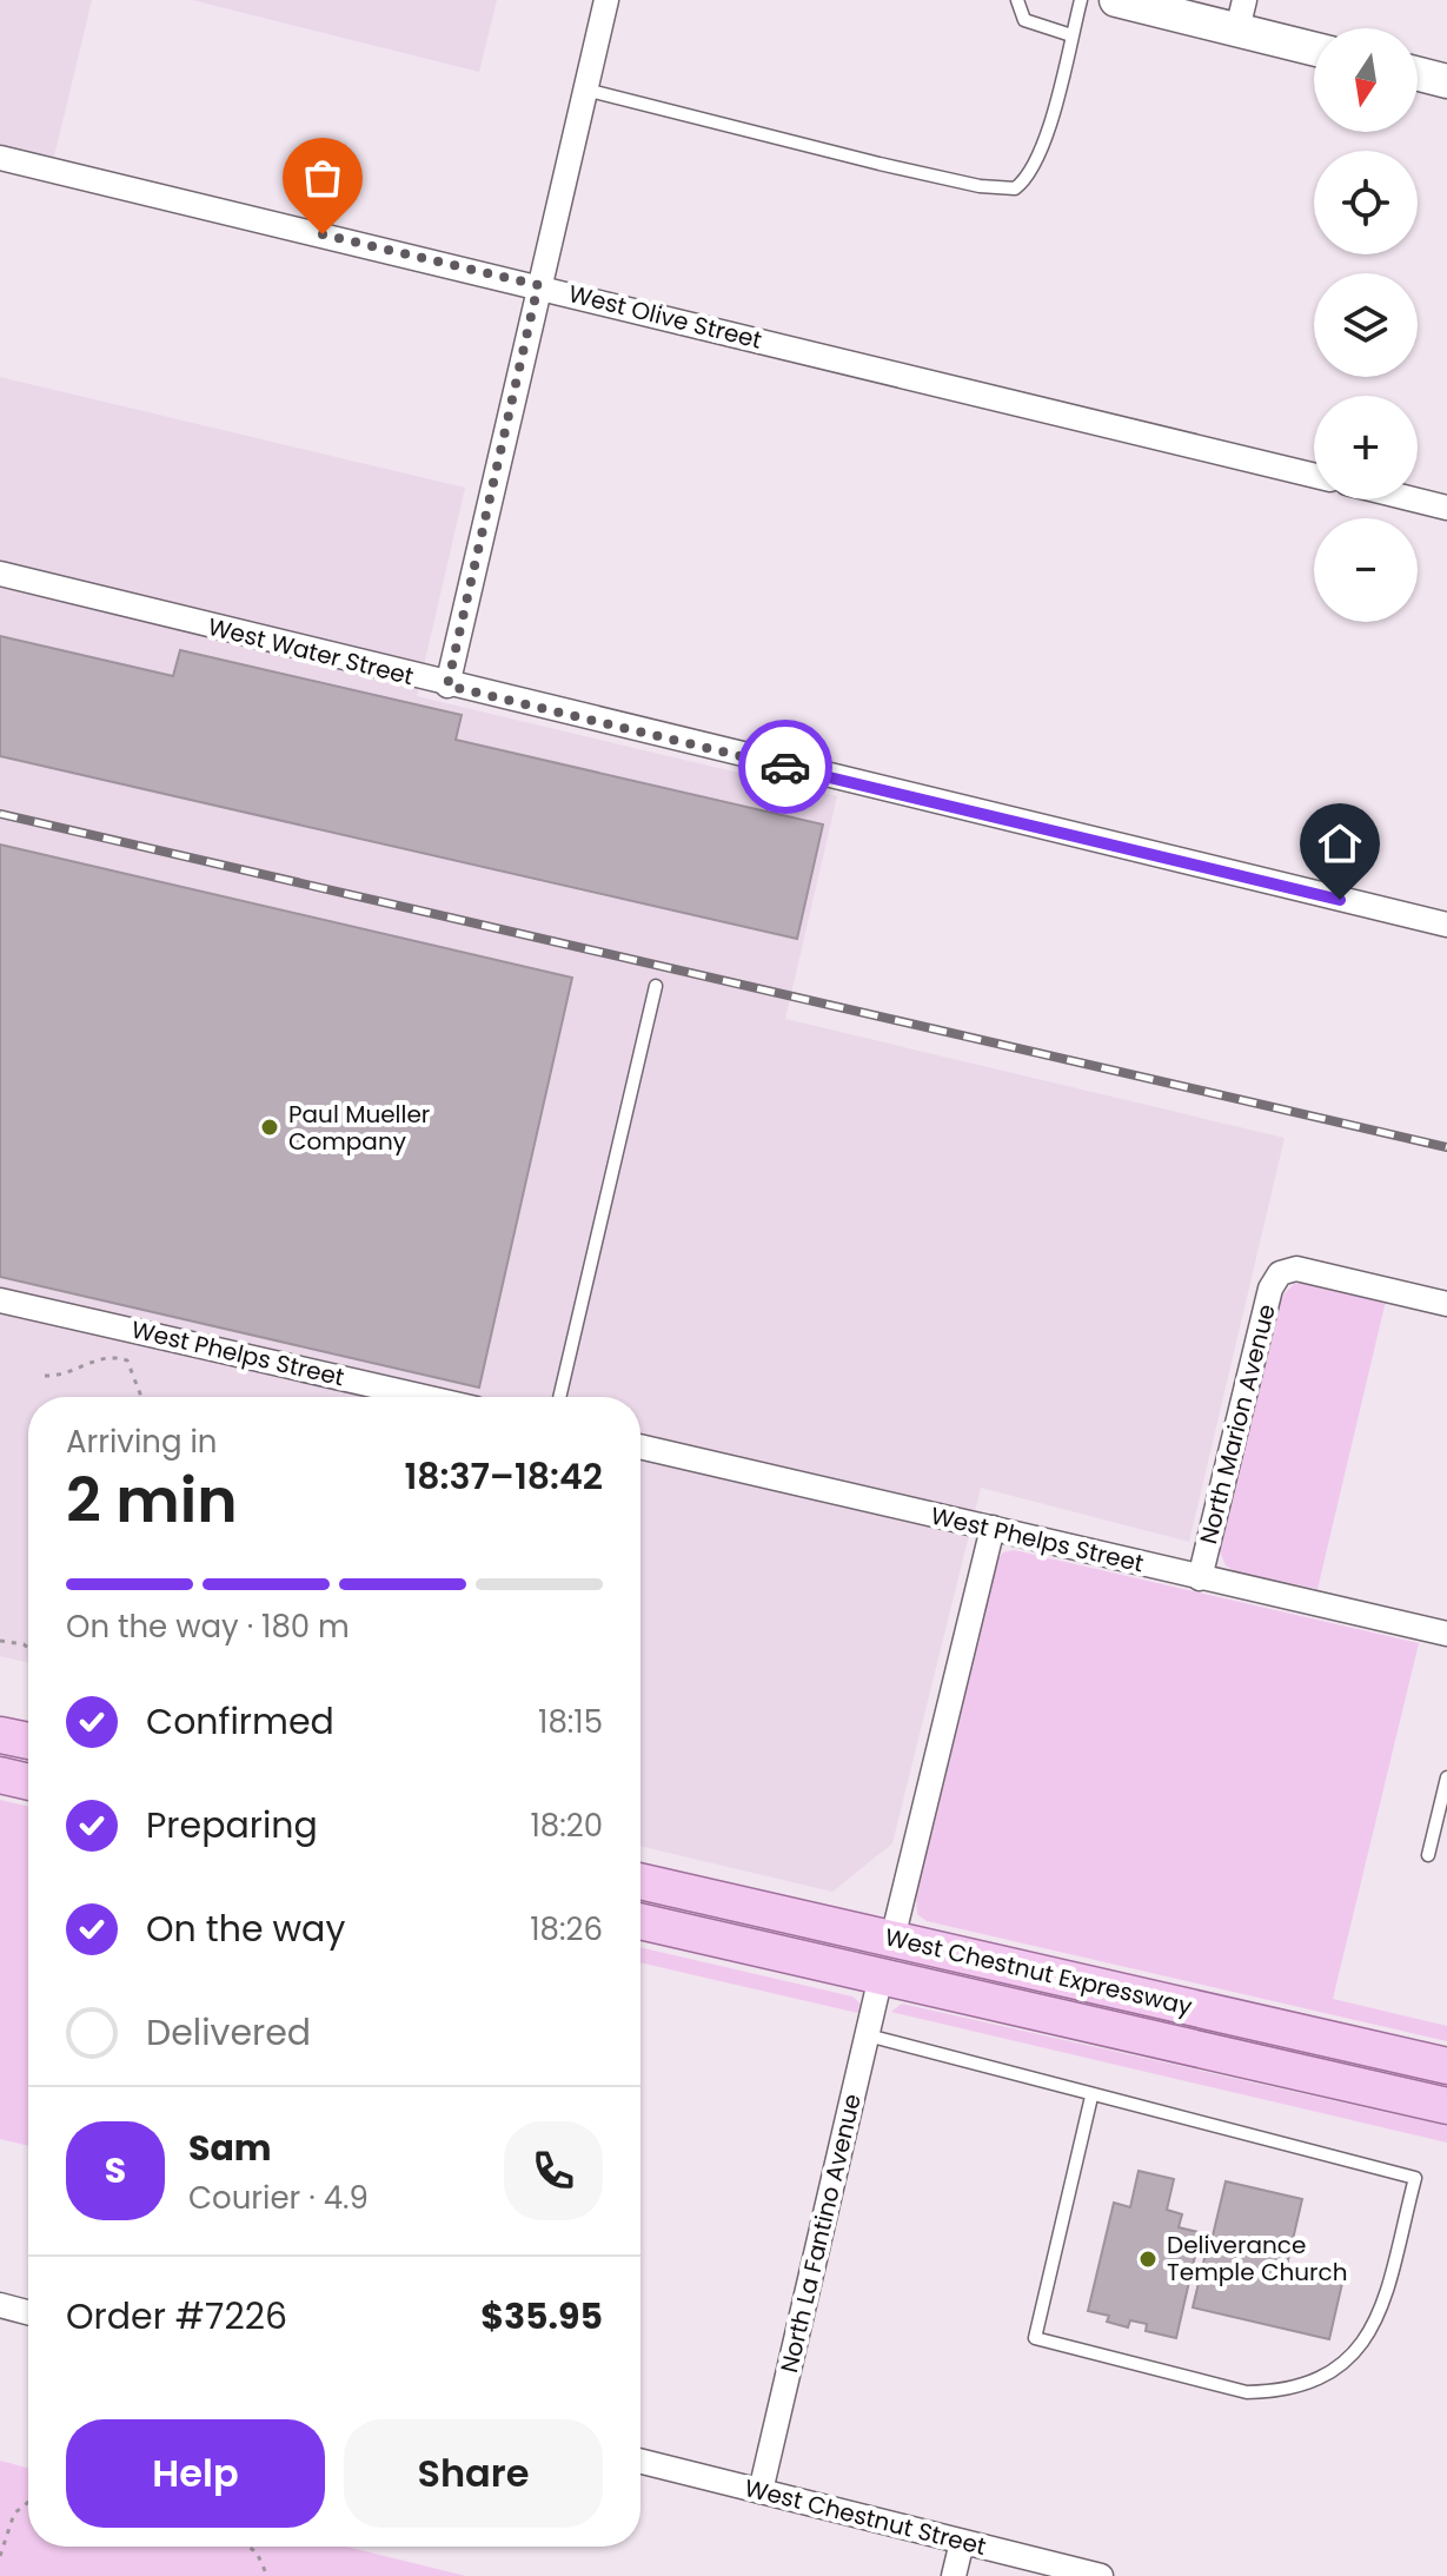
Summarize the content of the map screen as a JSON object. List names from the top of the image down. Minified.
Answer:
{"streets":{"main road":["West Chestnut Expressway"],"street":["West Olive Street","West Water Street","West Phelps Street","North Marion Avenue","North La Fantino Avenue","West Chestnut Street"]},"crossings":[["West Phelps Street","North Marion Avenue"],["West Chestnut Expressway","North La Fantino Avenue"],["North La Fantino Avenue","West Chestnut Street"]],"places":["Paul Mueller Company","Deliverance Temple Church"],"north":"bottom","page":{"map_buttons":["+","−"],"heading":["2 min","Arriving in","18:37–18:42"],"panel":["Sam","Courier · 4.9","Order #7226","$35.95"],"bar":"On the way · 180 m","list":[["Confirmed","18:15"],["Preparing","18:20"],["On the way","18:26"],"Delivered"],"round":"S","buttons":["Help","Share"]}}
